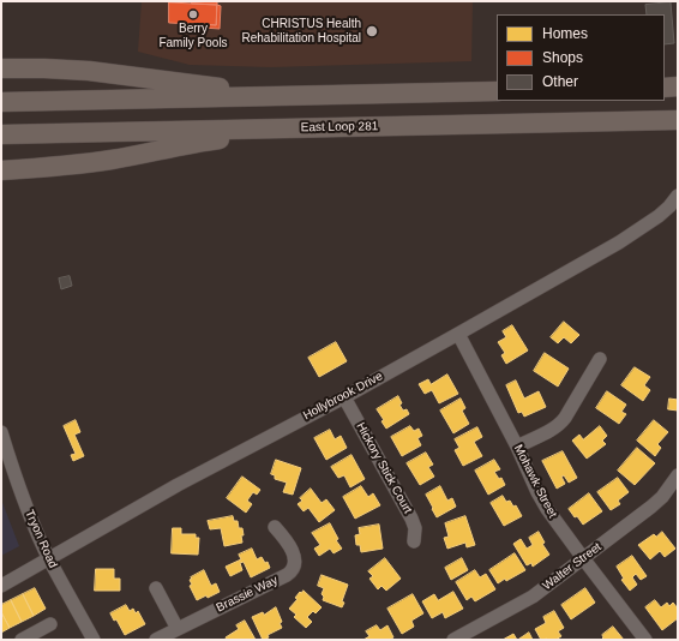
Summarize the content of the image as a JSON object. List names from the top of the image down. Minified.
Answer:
{"streets":{"highway":["East Loop 281"],"street":["Hollybrook Drive","Hickory Stick Court","Mohawk Street","Tryon Road","Walter Street","Brassie Way"]},"crossings":[["Hollybrook Drive","Hickory Stick Court"],["Hollybrook Drive","Mohawk Street"],["Hollybrook Drive","Tryon Road"],["Mohawk Street","Walter Street"]],"places":["Berry Family Pools","CHRISTUS Health Rehabilitation Hospital"],"legend":["Homes","Shops","Other"]}
